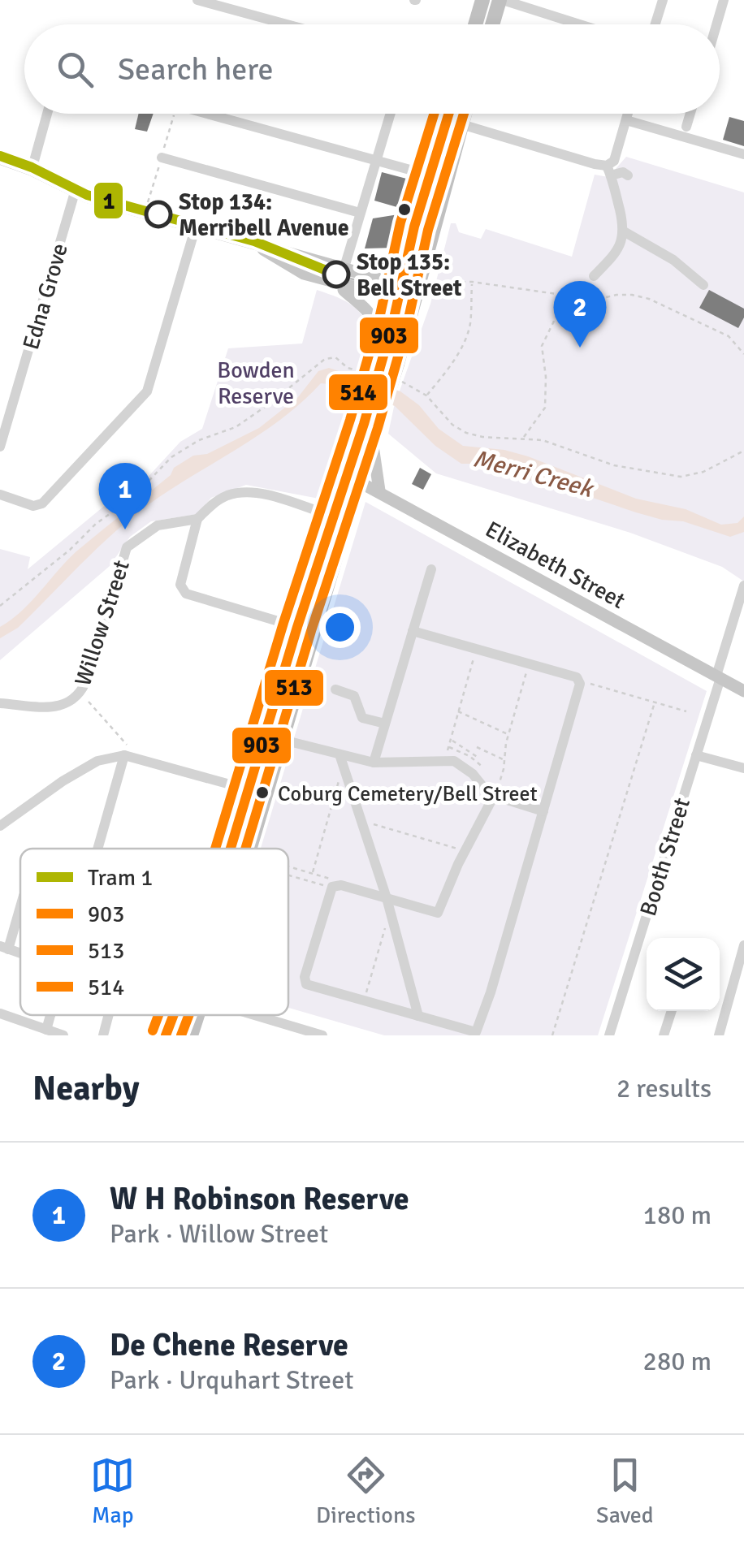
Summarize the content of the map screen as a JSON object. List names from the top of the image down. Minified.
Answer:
{"streets":{"main road":["Elizabeth Street"],"street":["Edna Grove","Willow Street","Booth Street"]},"crossings":[["Elizabeth Street","Booth Street"]],"water":["Merri Creek"],"parks":["Bowden Reserve"],"places":["Stop 134: Merribell Avenue","Stop 135: Bell Street","Coburg Cemetery/Bell Street"],"lines":["transit line 903","transit line 513","transit line 514","tram line 1"],"legend":["Tram 1","903","513","514"],"page":{"search":"Search here","pins":["2","1"],"heading":["Nearby","2 results"],"list":[{"mark":"1","name":"W H Robinson Reserve","note":"Park · Willow Street","value":"180 m"},{"mark":"2","name":"De Chene Reserve","note":"Park · Urquhart Street","value":"280 m"}],"nav":["Map","Directions","Saved"]}}
